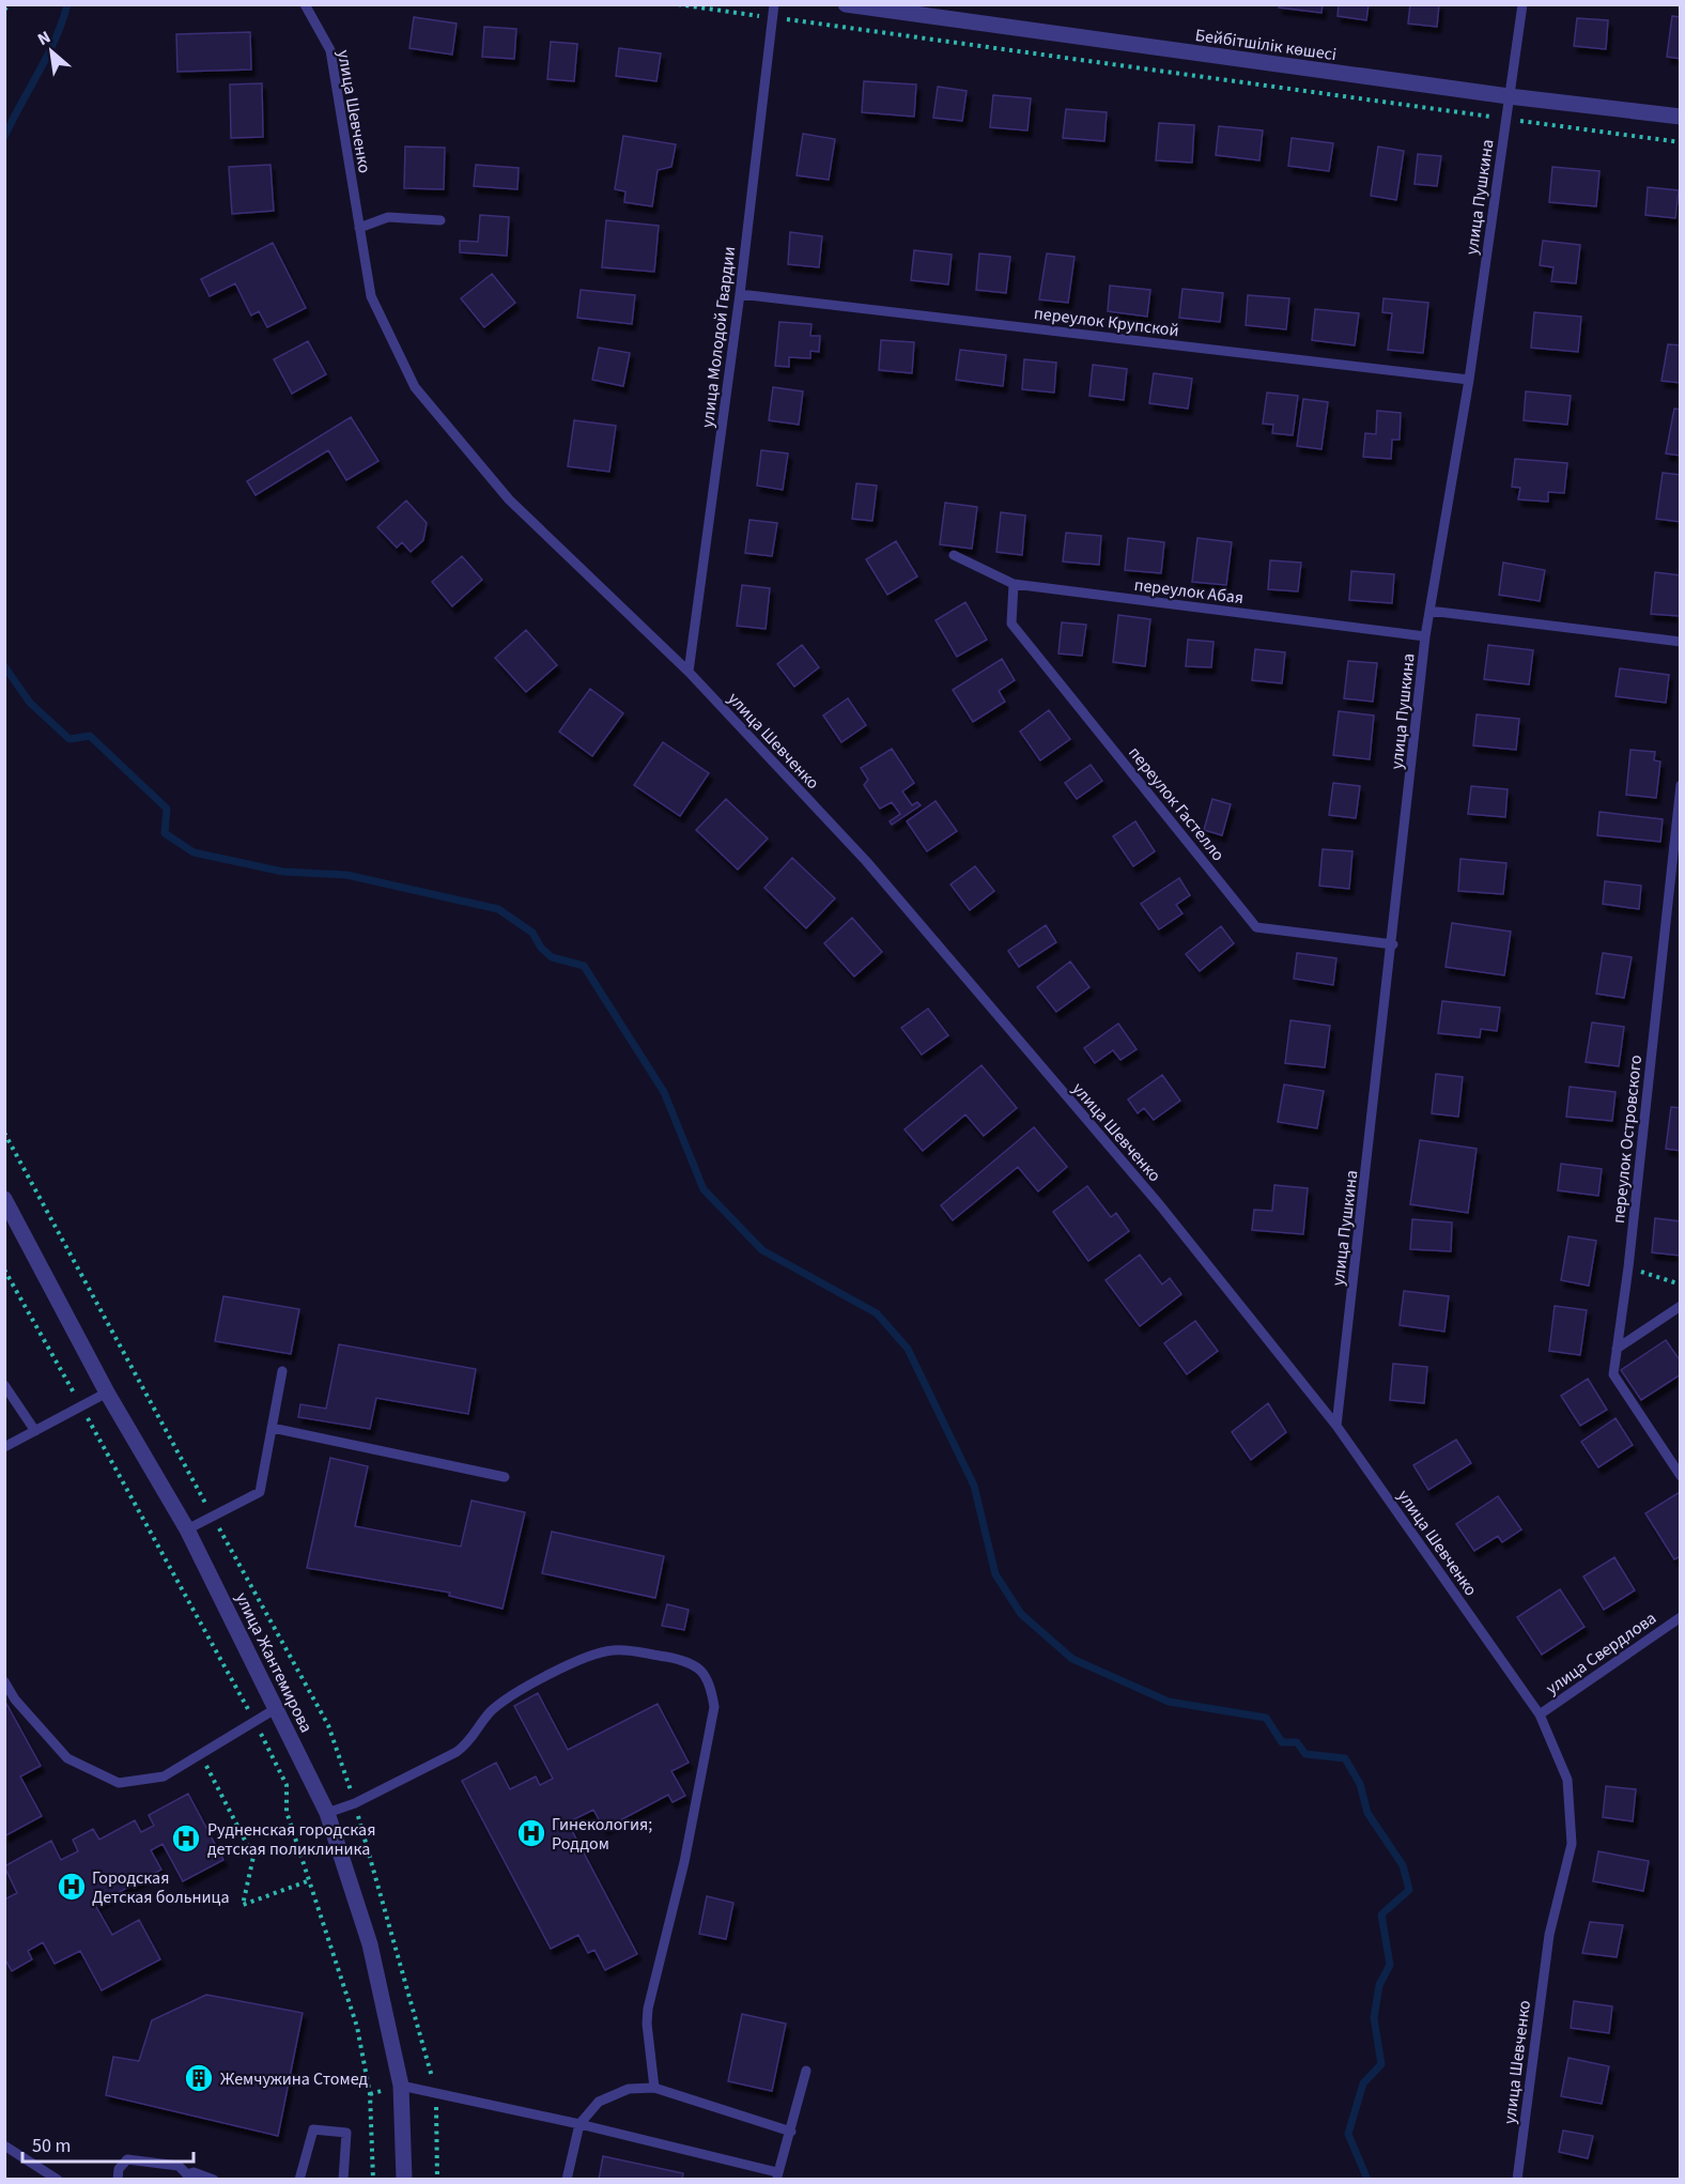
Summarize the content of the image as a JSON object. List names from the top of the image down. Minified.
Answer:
{"streets":{"street":["Бейбітшілік көшесі","улица Жантемирова"],"lane":["улица Шевченко","улица Пушкина","переулок Крупской","улица Молодой Гвардии","переулок Абая","переулок Гастелло","переулок Островского","улица Свердлова"]},"crossings":[["Бейбітшілік көшесі","улица Пушкина"],["улица Шевченко","улица Пушкина"],["улица Шевченко","улица Молодой Гвардии"],["улица Шевченко","улица Свердлова"],["улица Пушкина","переулок Крупской"],["улица Пушкина","переулок Абая"],["улица Пушкина","переулок Гастелло"],["переулок Крупской","улица Молодой Гвардии"],["переулок Абая","переулок Гастелло"]],"places":{"hospital":["Гинекология; Роддом","Рудненская городская детская поликлиника","Городская Детская больница"],"building":["Жемчужина Стомед"]},"scale_bar":"50 m","north":"top left"}
